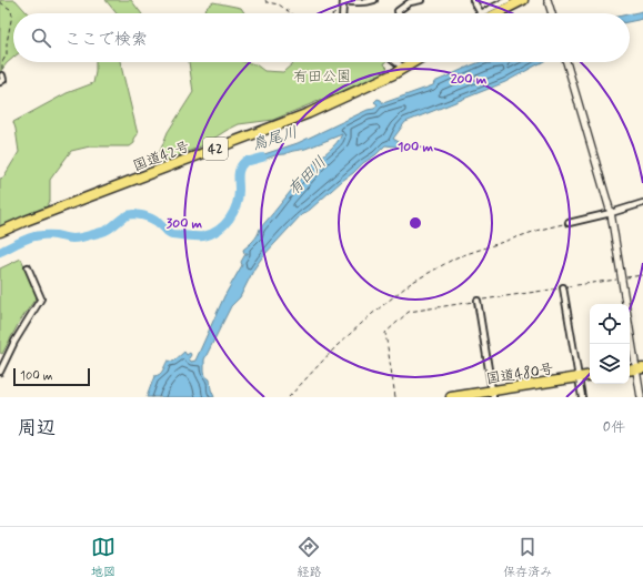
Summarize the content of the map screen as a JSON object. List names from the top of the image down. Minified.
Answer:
{"streets":{"highway":["42","国道42号","国道480号"]},"water":["鳥尾川","有田川"],"parks":["有田公園"],"scale_bar":"100 m","page":{"search":"ここで検索","scale":"100 m","heading":["周辺","0件"],"nav":["地図","経路","保存済み"]},"rings":["200 m","100 m","300 m"]}
